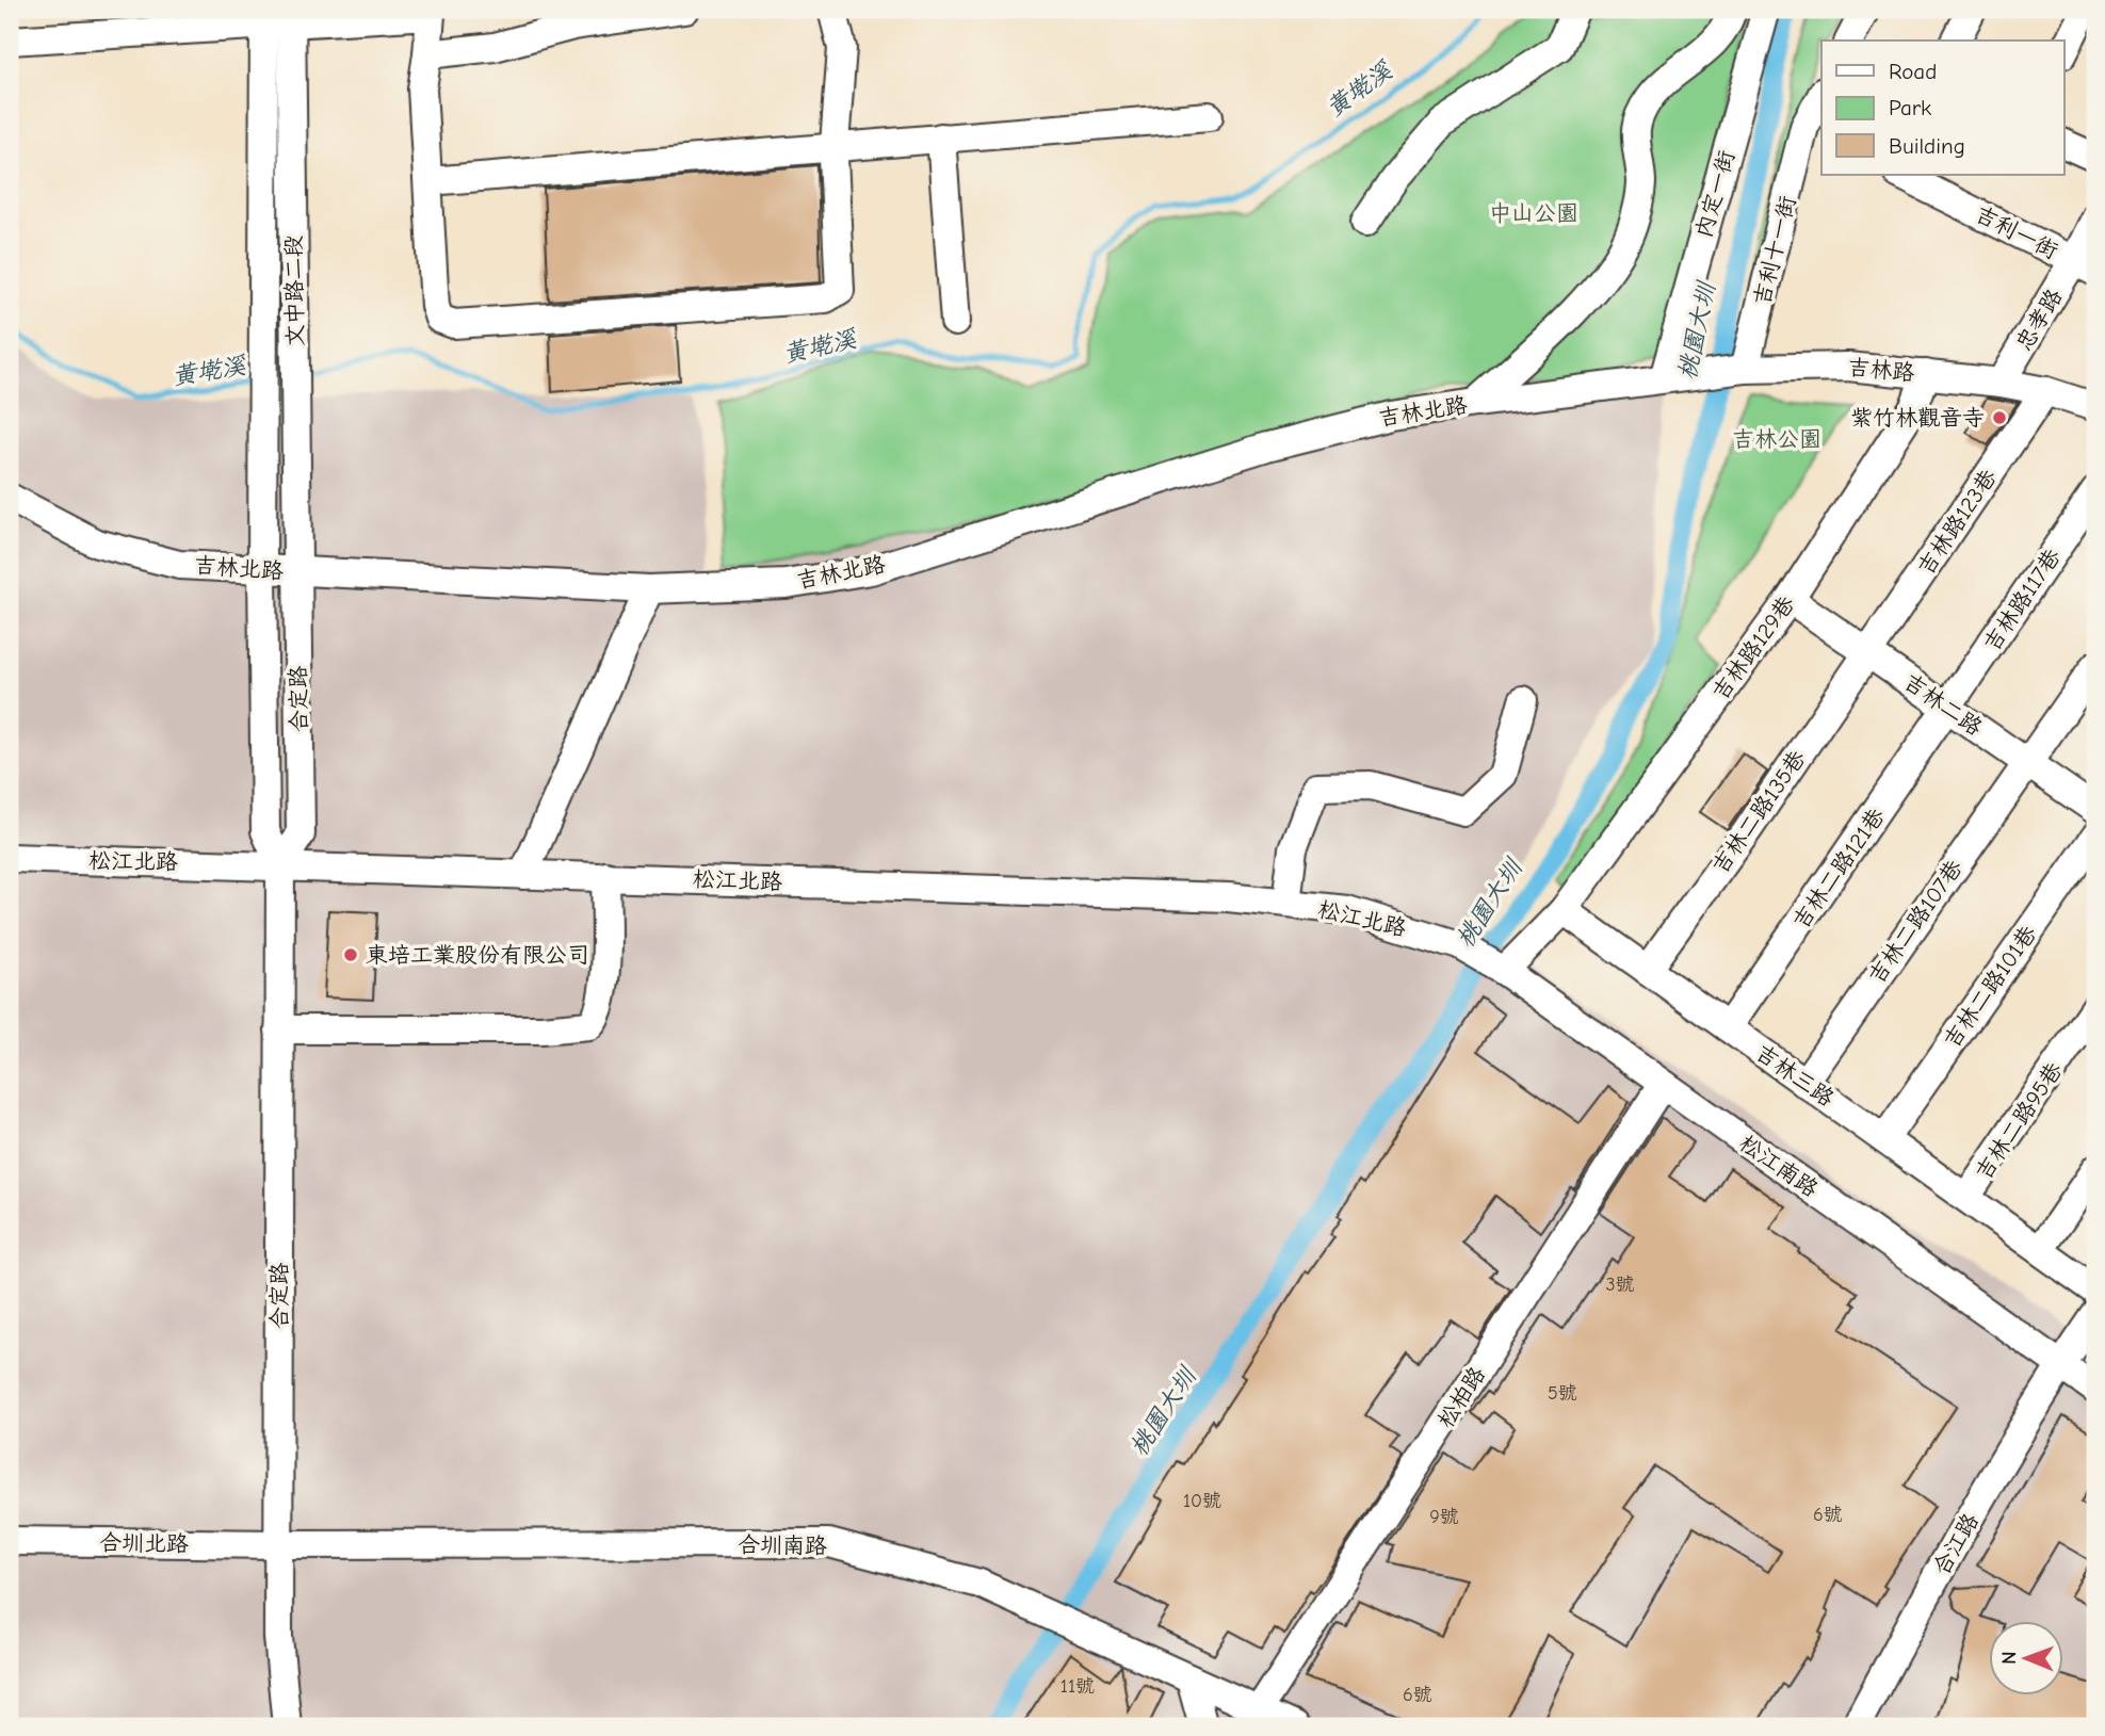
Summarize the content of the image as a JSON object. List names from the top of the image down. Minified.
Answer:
{"streets":{"street":["內定一街","吉利一街","吉利十一街","文中路二段","忠孝路","吉林路","吉林北路","吉林路123巷","吉林路117巷","吉林路129巷","合定路","吉林二路","吉林二路135巷","松江北路","吉林二路121巷","吉林二路107巷","吉林二路101巷","吉林三路","吉林二路95巷","松江南路","松柏路","合圳北路","合江路","合圳南路"]},"crossings":[["內定一街","吉林路"],["內定一街","吉林北路"],["吉利一街","忠孝路"],["吉利十一街","吉林路"],["文中路二段","吉林北路"],["文中路二段","合定路"],["忠孝路","吉林路"],["吉林路","吉林北路"],["吉林路","吉林路123巷"],["吉林路","吉林路129巷"],["吉林北路","合定路"],["吉林路123巷","吉林二路"],["吉林路123巷","吉林二路135巷"],["吉林路117巷","吉林二路"],["吉林路117巷","吉林二路121巷"],["吉林路129巷","吉林二路"],["吉林路129巷","吉林三路"],["合定路","松江北路"],["合定路","合圳北路"],["合定路","合圳南路"],["吉林二路","吉林二路135巷"],["吉林二路","吉林二路121巷"],["吉林二路","吉林二路107巷"],["吉林二路135巷","吉林三路"],["松江北路","松江南路"],["吉林二路121巷","吉林三路"],["吉林二路107巷","吉林三路"],["吉林二路101巷","吉林三路"],["吉林三路","吉林二路95巷"],["松江南路","松柏路"],["松江南路","合江路"],["松柏路","合圳南路"],["合圳北路","合圳南路"]],"water":["黃墘溪","桃園大圳"],"parks":["中山公園","吉林公園"],"places":["紫竹林觀音寺","東培工業股份有限公司"],"house_numbers":["3號","5號","10號","6號","9號","11號","6號"],"legend":["Road","Park","Building"],"north":"left"}
